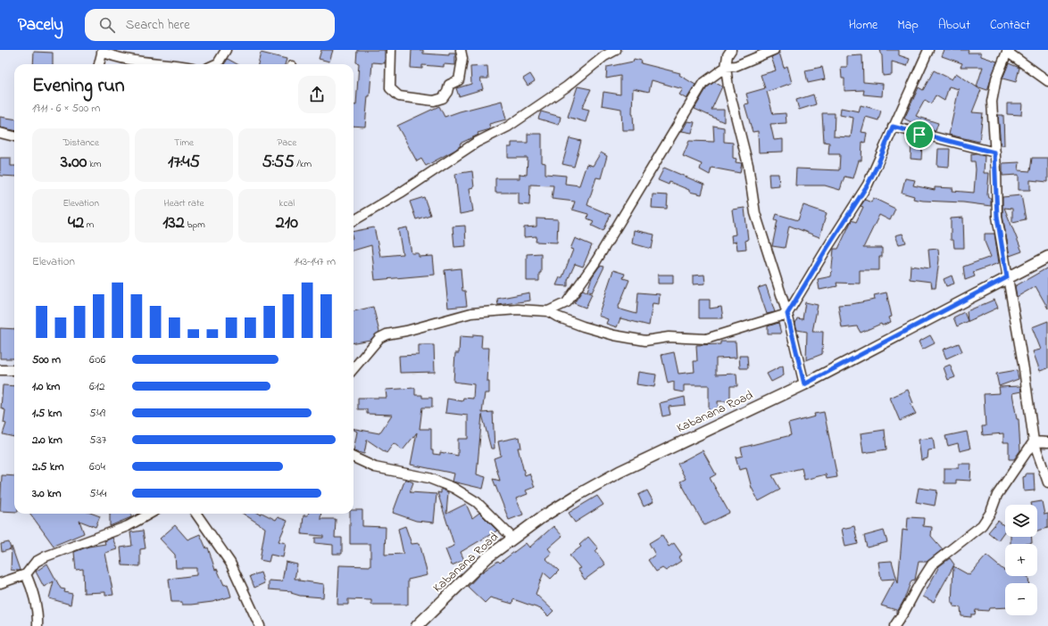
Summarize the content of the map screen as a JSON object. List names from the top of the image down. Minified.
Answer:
{"streets":{"street":["Kabanana Road"]},"page":{"header":"Pacely","search":"Search here","nav":["Home","Map","About","Contact"],"heading":["Evening run","19:11 · 6 × 500 m"],"stats":[["Distance","3.00 km"],["Time","17:45"],["Pace","5:55 /km"],["Elevation","42 m"],["Heart rate","132 bpm"],["kcal","210"]],"chart":["Elevation","143–147 m"],"list":[{"name":"500 m","note":"6:06"},{"name":"1.0 km","note":"6:12"},{"name":"1.5 km","note":"5:49"},{"name":"2.0 km","note":"5:37"},{"name":"2.5 km","note":"6:04"},{"name":"3.0 km","note":"5:44"}],"map_buttons":["+","−"]}}
